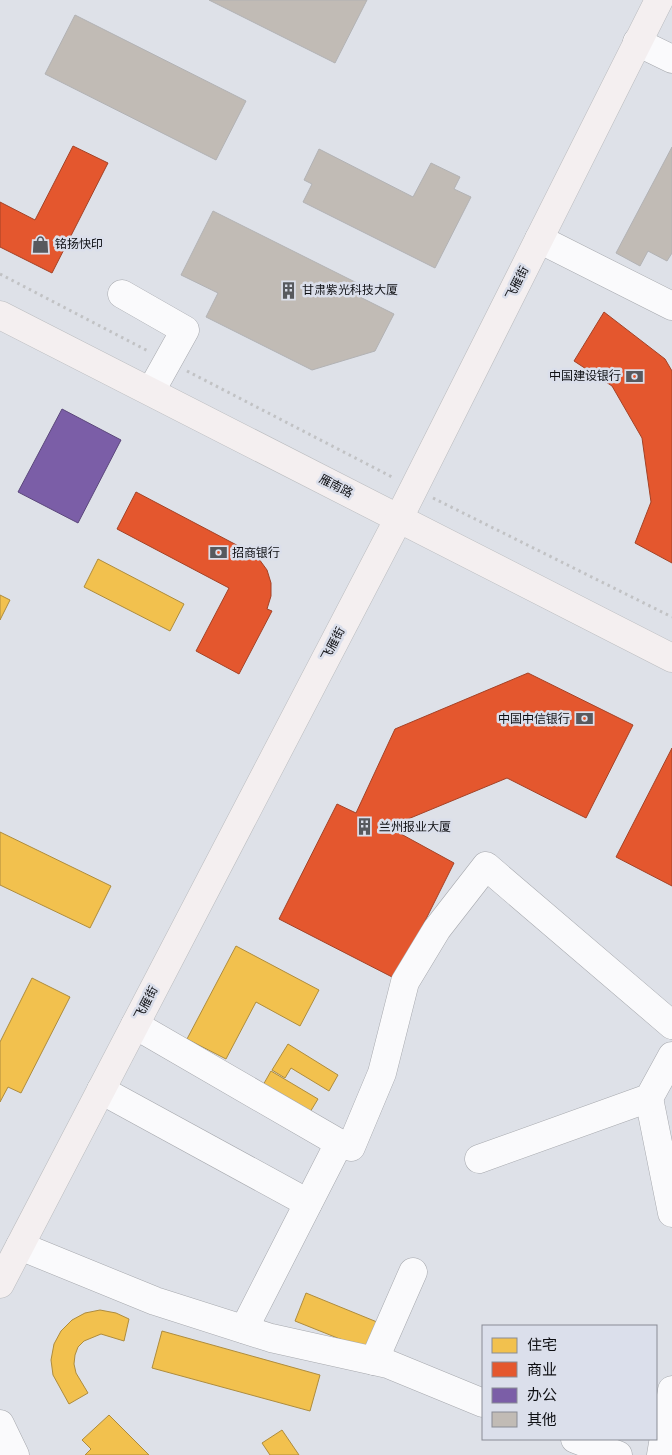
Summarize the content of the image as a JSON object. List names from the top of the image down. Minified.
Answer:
{"streets":{"main road":["飞雁街","雁南路"]},"crossings":[["飞雁街","雁南路"]],"places":{"shop":["铭扬快印"],"building":["甘肃紫光科技大厦","兰州报业大厦"],"bank":["中国建设银行","招商银行","中国中信银行"]},"legend":["住宅","商业","办公","其他"]}
